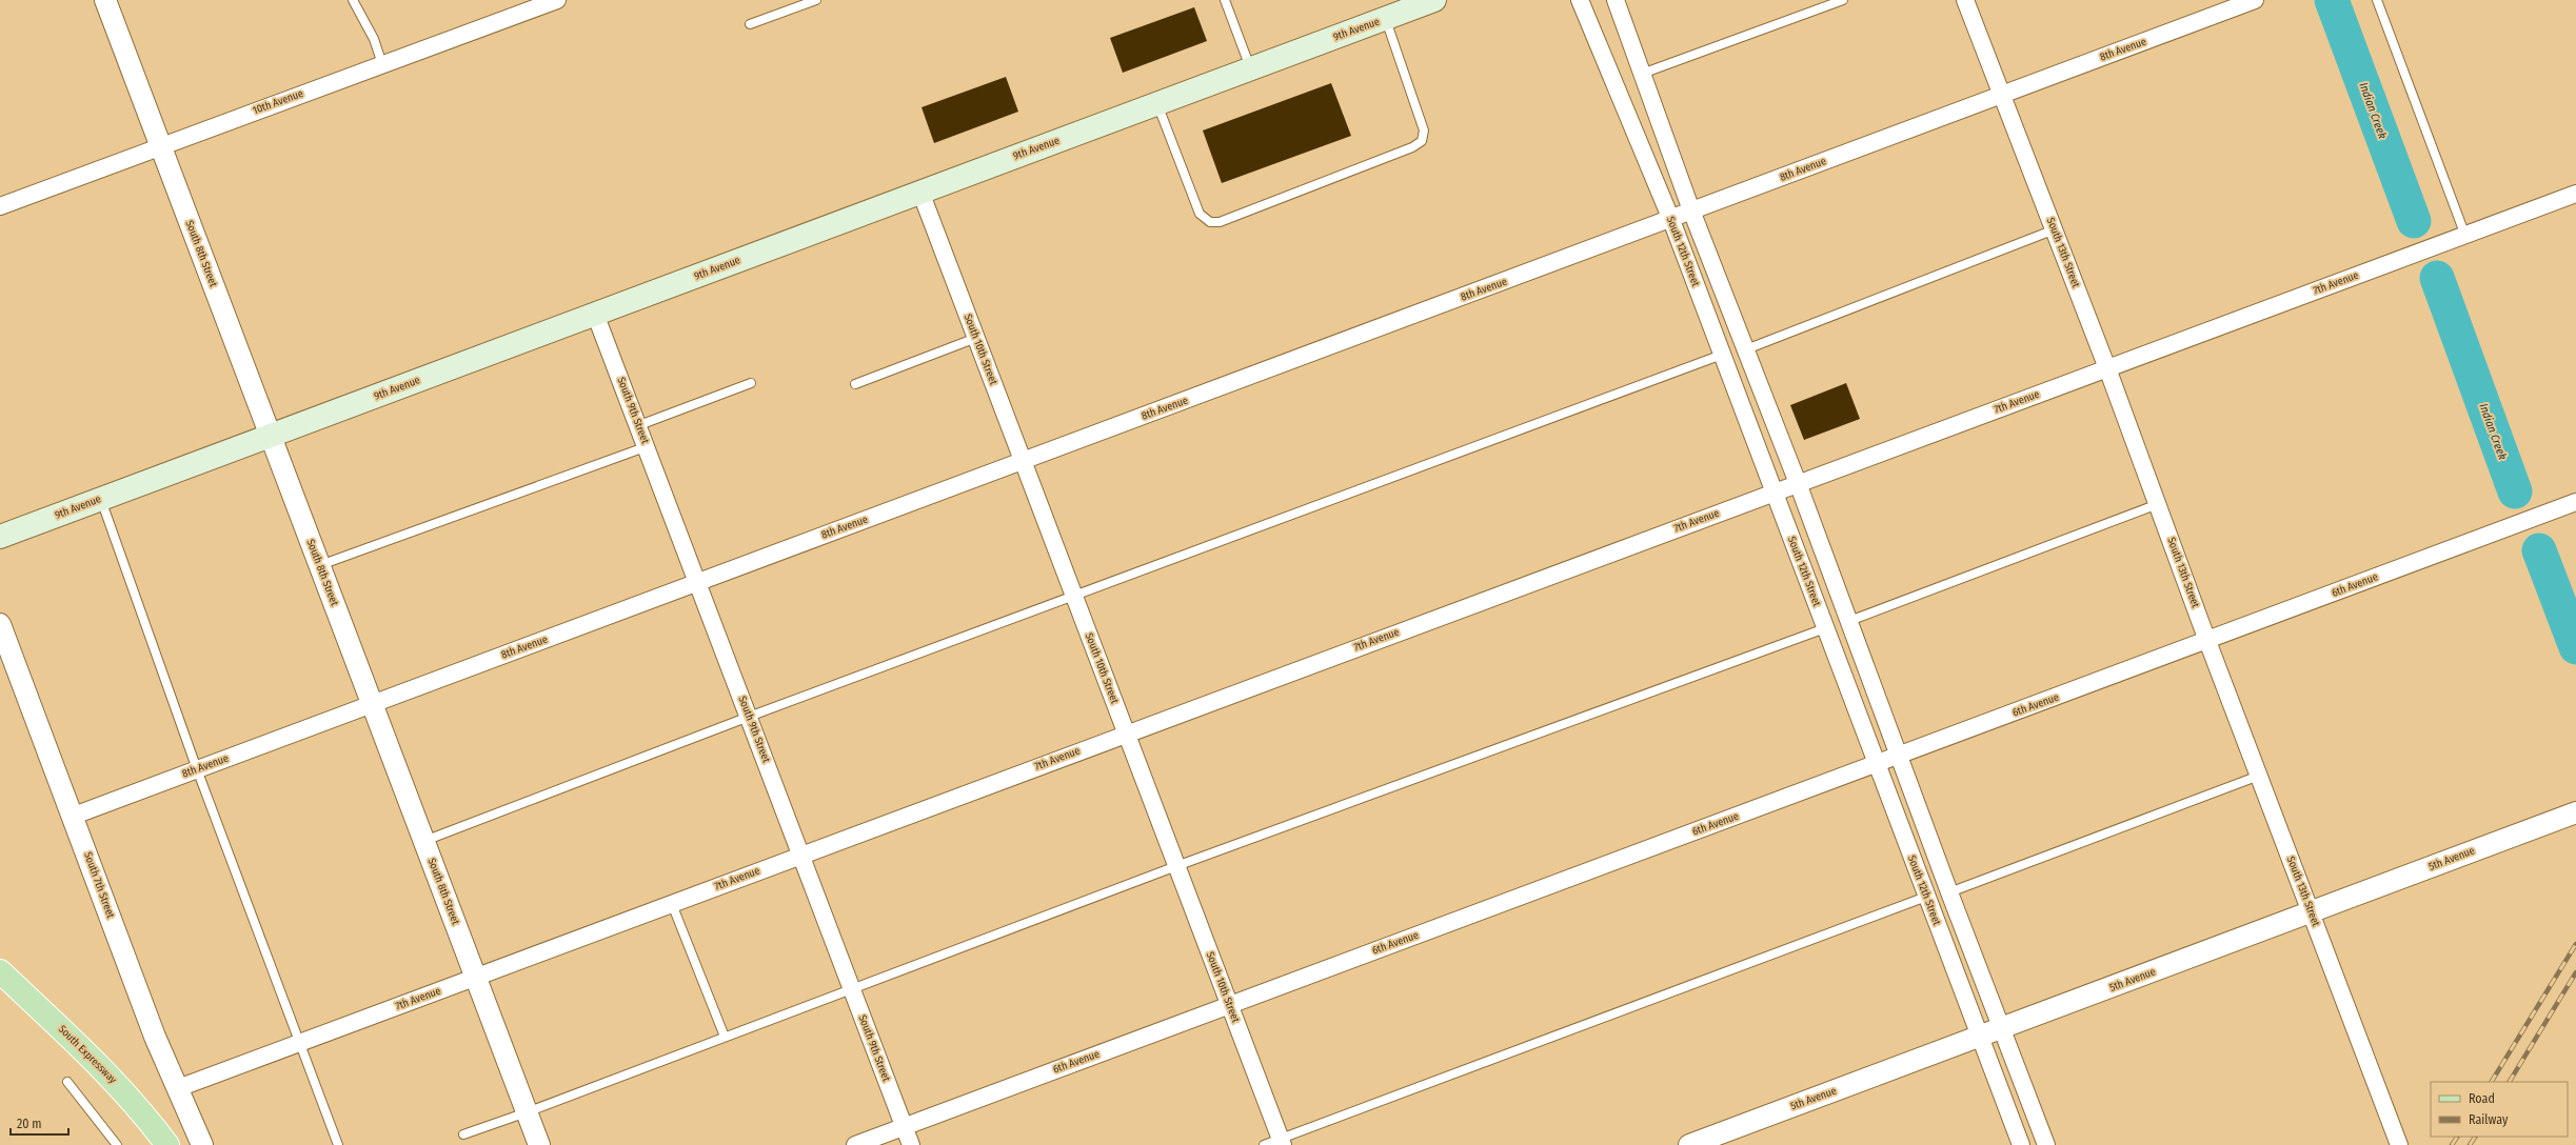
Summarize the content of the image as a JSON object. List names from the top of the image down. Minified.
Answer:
{"streets":{"main road":["9th Avenue","South Expressway"],"street":["8th Avenue","10th Avenue","South 12th Street","South 13th Street","South 8th Street","7th Avenue","South 10th Street","South 9th Street","6th Avenue","5th Avenue","South 7th Street"]},"crossings":[["9th Avenue","South 8th Street"],["9th Avenue","South 10th Street"],["9th Avenue","South 9th Street"],["8th Avenue","South 12th Street"],["8th Avenue","South 13th Street"],["8th Avenue","South 8th Street"],["8th Avenue","South 10th Street"],["8th Avenue","South 9th Street"],["8th Avenue","South 7th Street"],["10th Avenue","South 8th Street"],["South 12th Street","7th Avenue"],["South 12th Street","6th Avenue"],["South 12th Street","5th Avenue"],["South 13th Street","7th Avenue"],["South 13th Street","6th Avenue"],["South 13th Street","5th Avenue"],["South 8th Street","7th Avenue"],["7th Avenue","South 10th Street"],["7th Avenue","South 9th Street"],["7th Avenue","South 7th Street"],["South 10th Street","6th Avenue"],["South 9th Street","6th Avenue"]],"water":["Indian Creek"],"legend":["Road","Railway"],"scale_bar":"20 m"}
